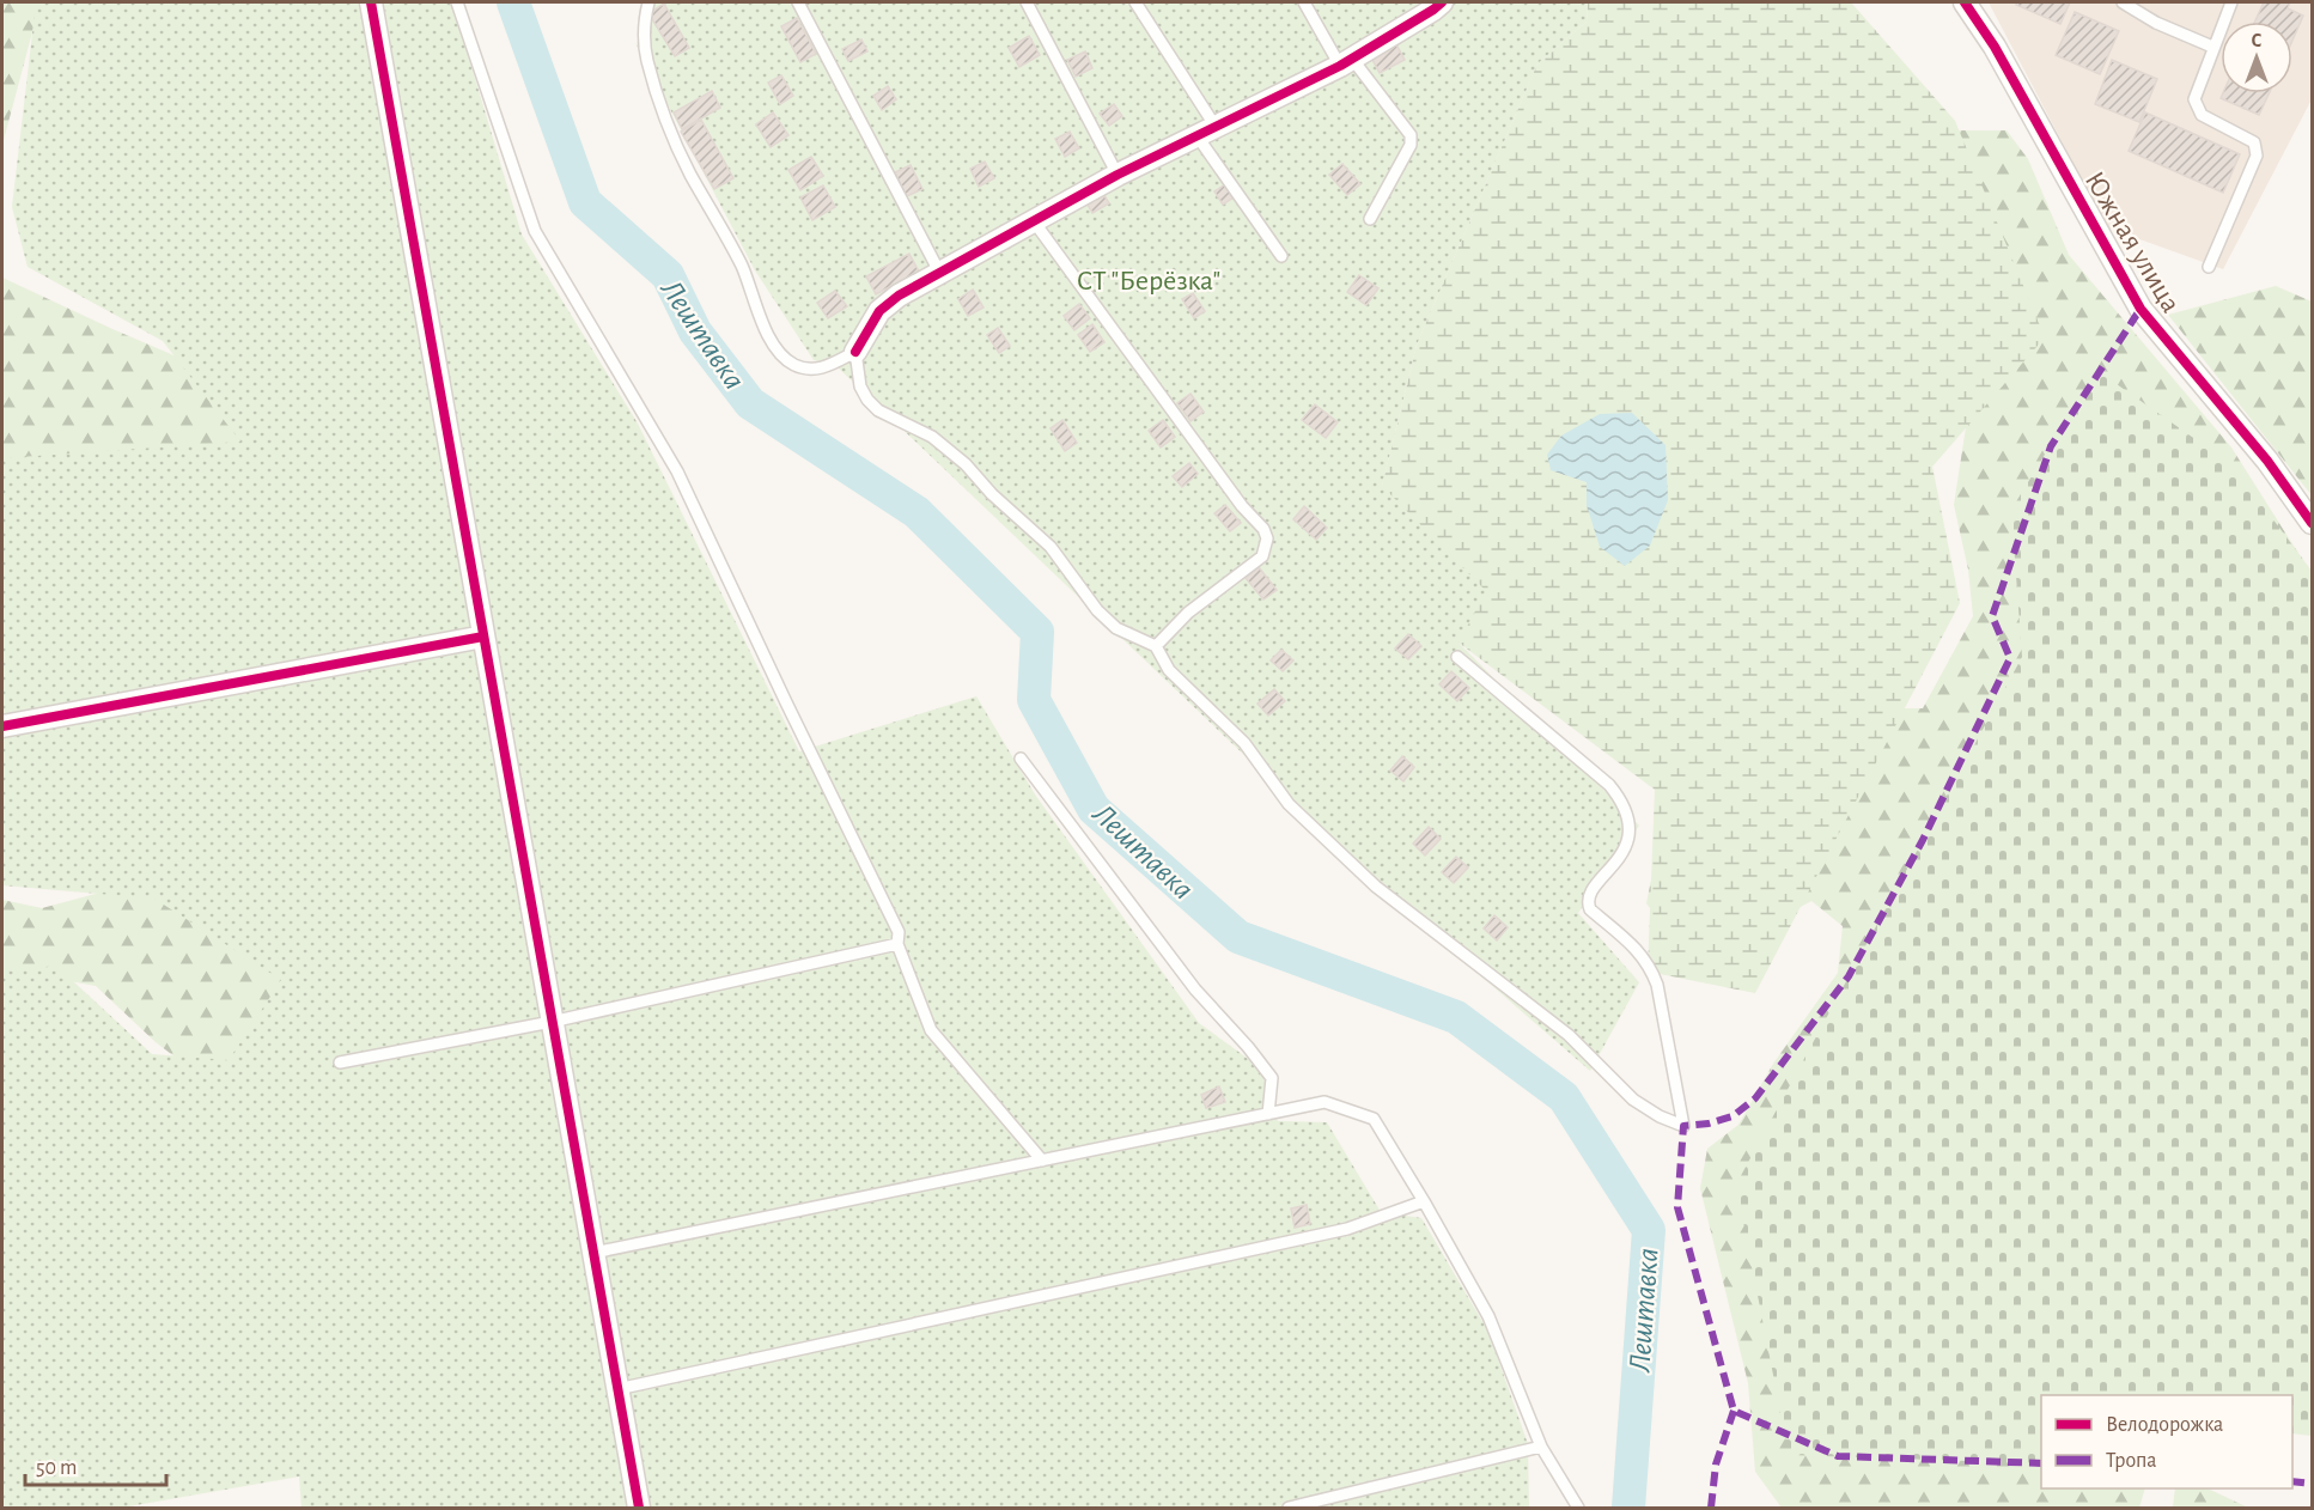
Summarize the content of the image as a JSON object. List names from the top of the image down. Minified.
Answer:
{"streets":{"street":["Южная улица"]},"water":["Лештавка"],"parks":["СТ \"Берёзка\""],"legend":["Велодорожка","Тропа"],"scale_bar":"50 m","north":"top"}
